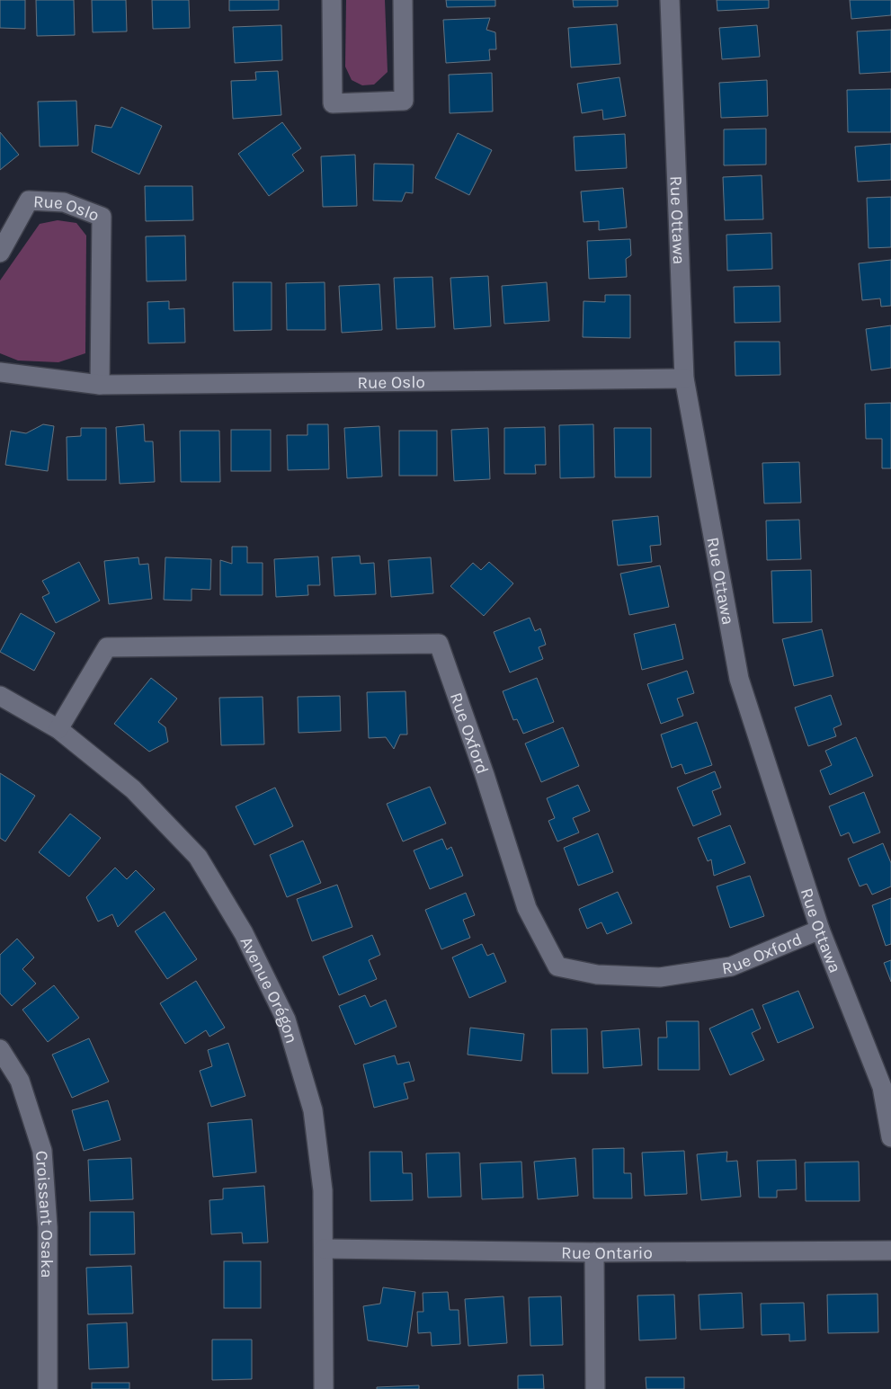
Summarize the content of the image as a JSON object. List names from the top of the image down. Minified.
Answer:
{"streets":{"street":["Rue Oslo","Rue Ottawa","Rue Oxford","Avenue Orégon","Croissant Osaka","Rue Ontario"]},"crossings":[["Rue Oslo","Rue Ottawa"],["Rue Ottawa","Rue Oxford"],["Rue Oxford","Avenue Orégon"],["Avenue Orégon","Rue Ontario"]]}
